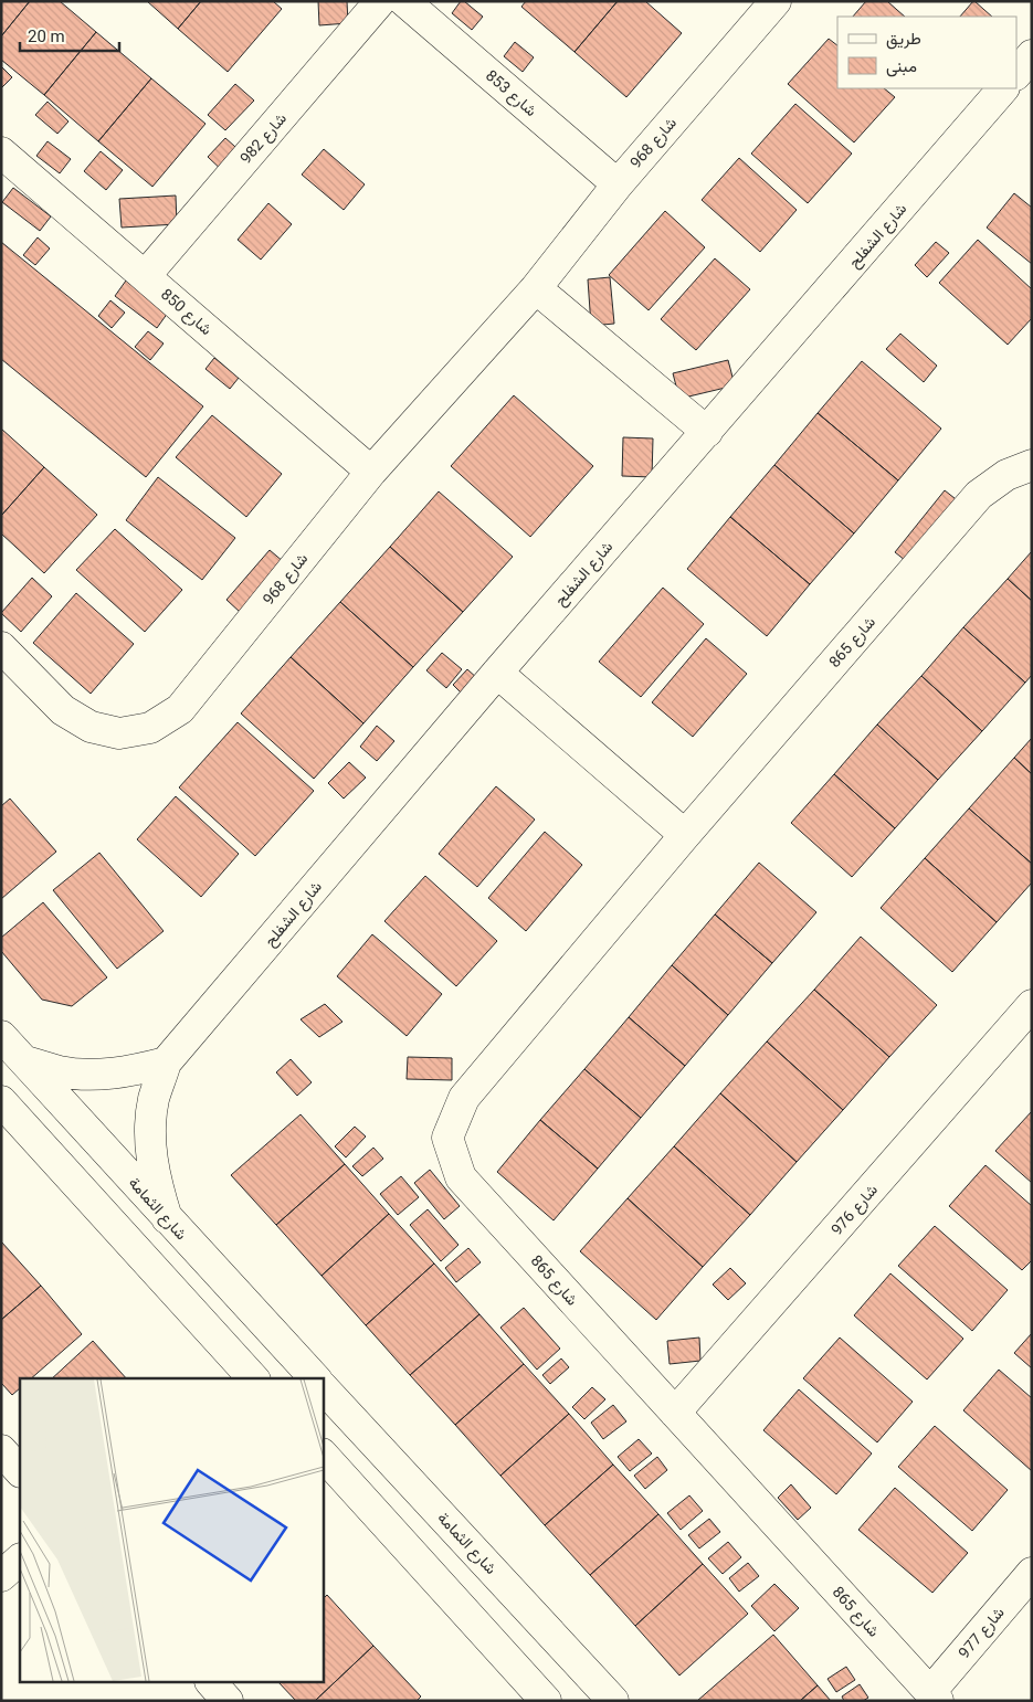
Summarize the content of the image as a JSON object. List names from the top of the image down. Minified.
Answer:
{"streets":{"street":["شارع 853","شارع 982","شارع 968","شارع الشفلح","شارع 850","شارع 865","شارع الثمامة","شارع 976","شارع 977"]},"crossings":[["شارع 853","شارع 968"],["شارع 982","شارع 850"],["شارع 968","شارع 850"],["شارع الشفلح","شارع الثمامة"],["شارع 865","شارع 976"],["شارع 865","شارع 977"]],"legend":["طريق","مبنى"],"scale_bar":"20 m"}
